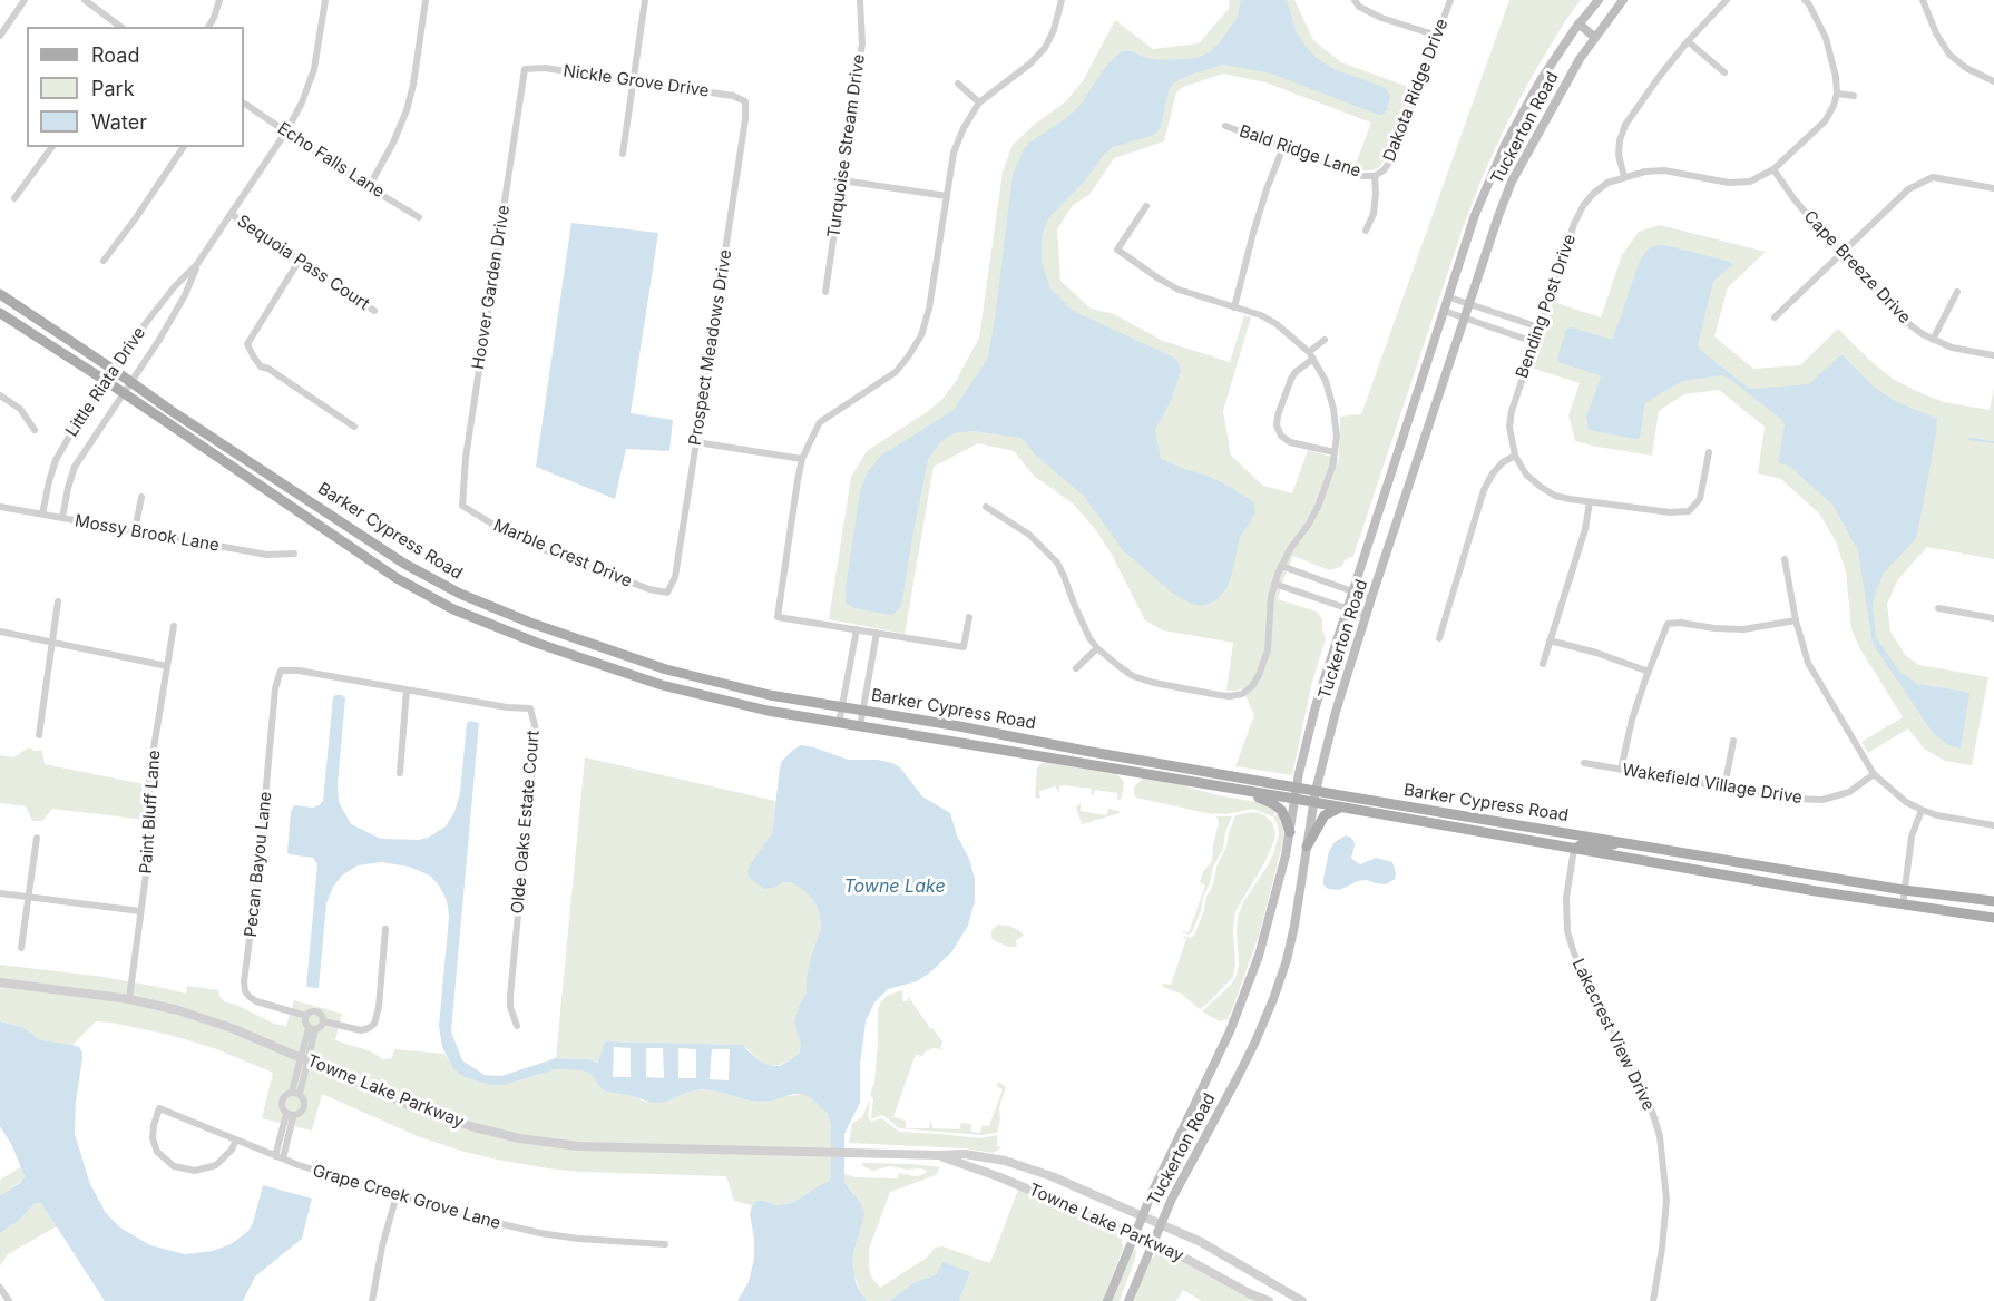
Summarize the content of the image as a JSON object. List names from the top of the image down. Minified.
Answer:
{"streets":{"main road":["Tuckerton Road","Barker Cypress Road"],"street":["Nickle Grove Drive","Dakota Ridge Drive","Turquoise Stream Drive","Bald Ridge Lane","Echo Falls Lane","Sequoia Pass Court","Cape Breeze Drive","Hoover Garden Drive","Bending Post Drive","Prospect Meadows Drive","Little Riata Drive","Mossy Brook Lane","Marble Crest Drive","Wakefield Village Drive","Paint Bluff Lane","Olde Oaks Estate Court","Pecan Bayou Lane","Lakecrest View Drive","Towne Lake Parkway","Grape Creek Grove Lane"]},"crossings":[["Nickle Grove Drive","Hoover Garden Drive"],["Nickle Grove Drive","Prospect Meadows Drive"],["Dakota Ridge Drive","Bald Ridge Lane"],["Tuckerton Road","Barker Cypress Road"],["Tuckerton Road","Towne Lake Parkway"],["Echo Falls Lane","Little Riata Drive"],["Sequoia Pass Court","Little Riata Drive"],["Cape Breeze Drive","Bending Post Drive"],["Hoover Garden Drive","Marble Crest Drive"],["Prospect Meadows Drive","Marble Crest Drive"],["Little Riata Drive","Barker Cypress Road"],["Little Riata Drive","Mossy Brook Lane"],["Barker Cypress Road","Lakecrest View Drive"],["Paint Bluff Lane","Towne Lake Parkway"],["Olde Oaks Estate Court","Pecan Bayou Lane"]],"water":["Towne Lake"],"legend":["Road","Park","Water"]}
